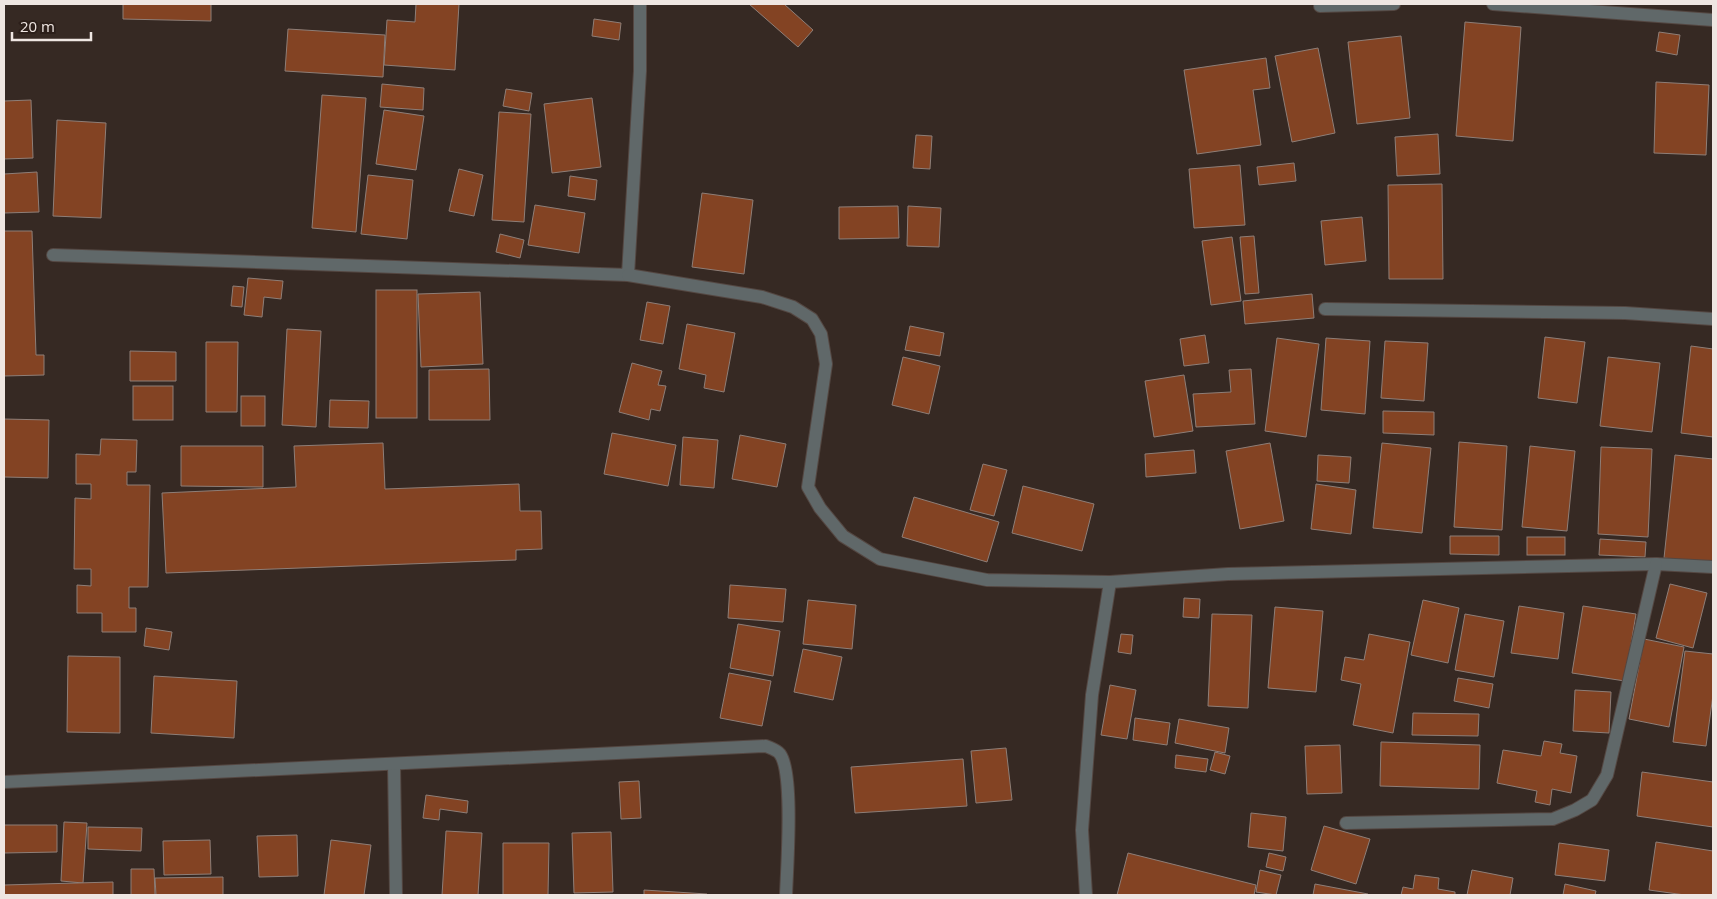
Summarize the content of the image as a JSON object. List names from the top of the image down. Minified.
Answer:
{"scale_bar":"20 m"}
